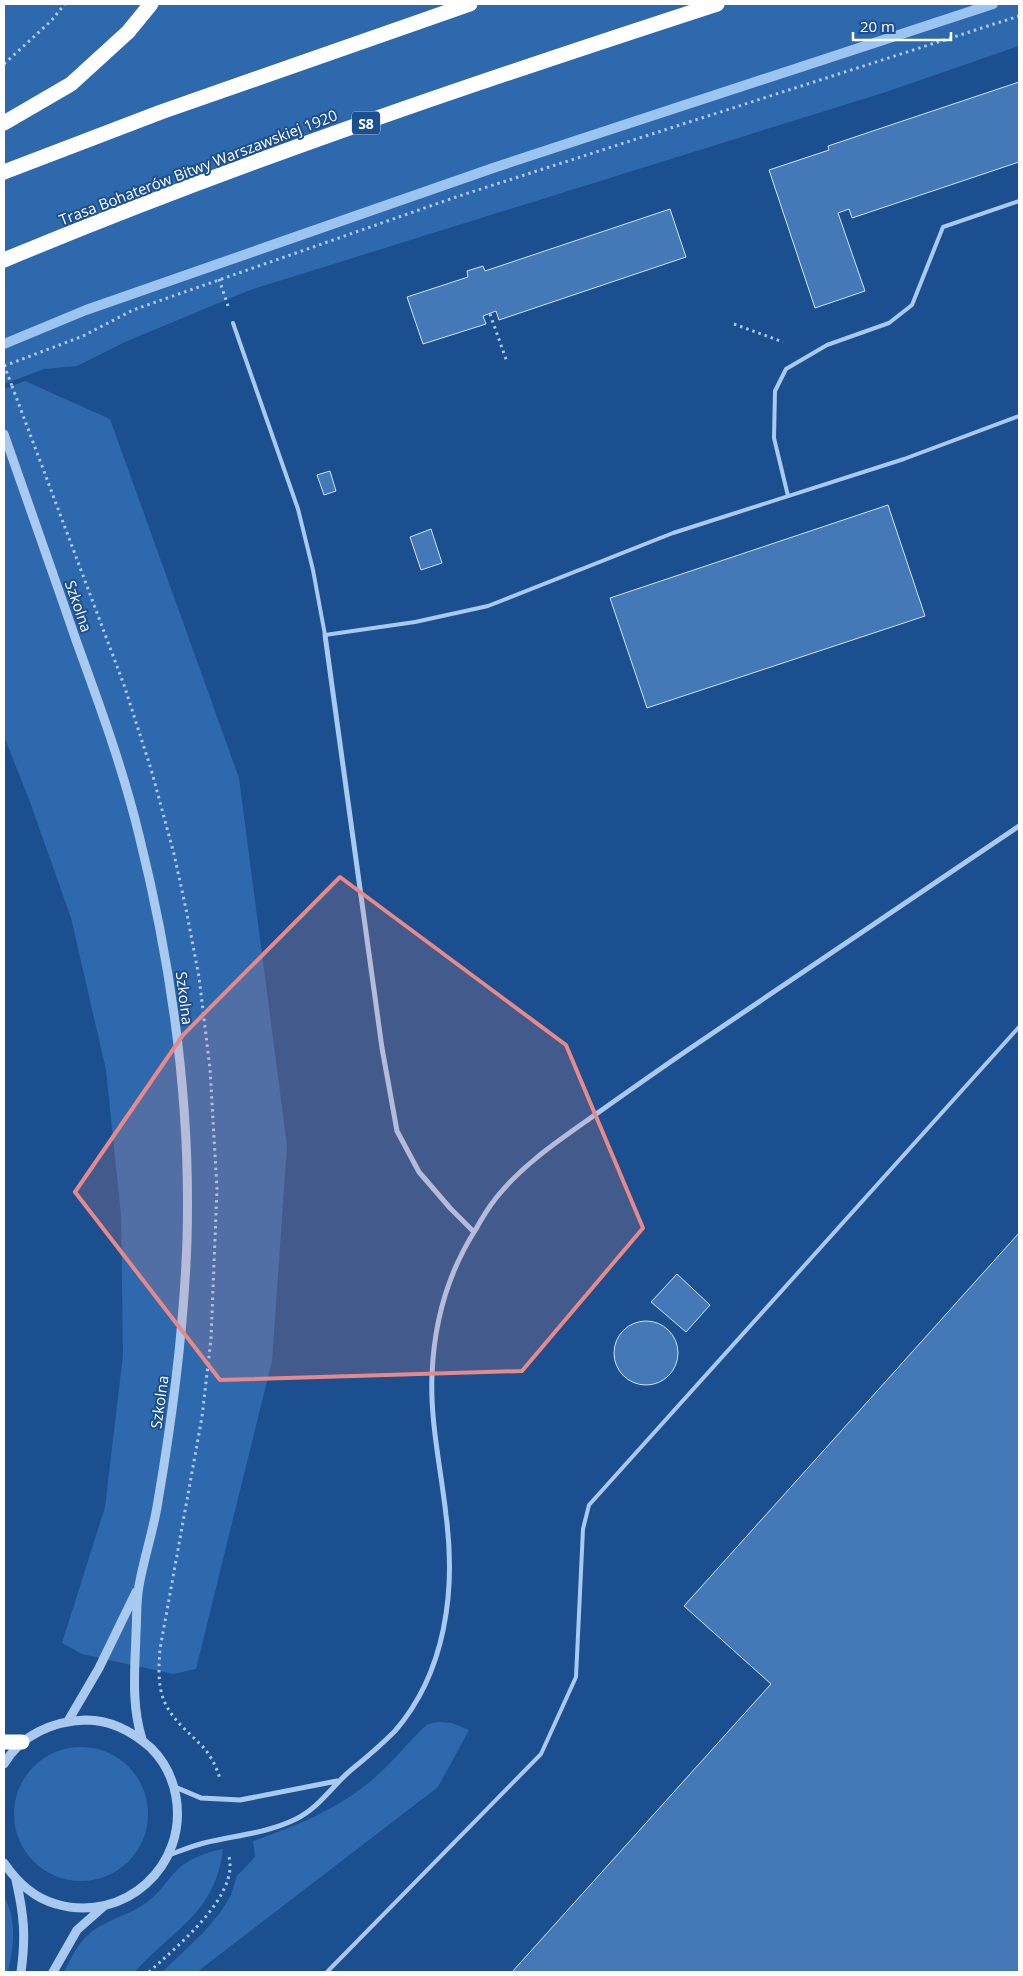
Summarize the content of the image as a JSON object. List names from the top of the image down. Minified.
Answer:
{"streets":{"highway":["S8","Trasa Bohaterów Bitwy Warszawskiej 1920"],"street":["Szkolna"]},"scale_bar":"20 m"}
